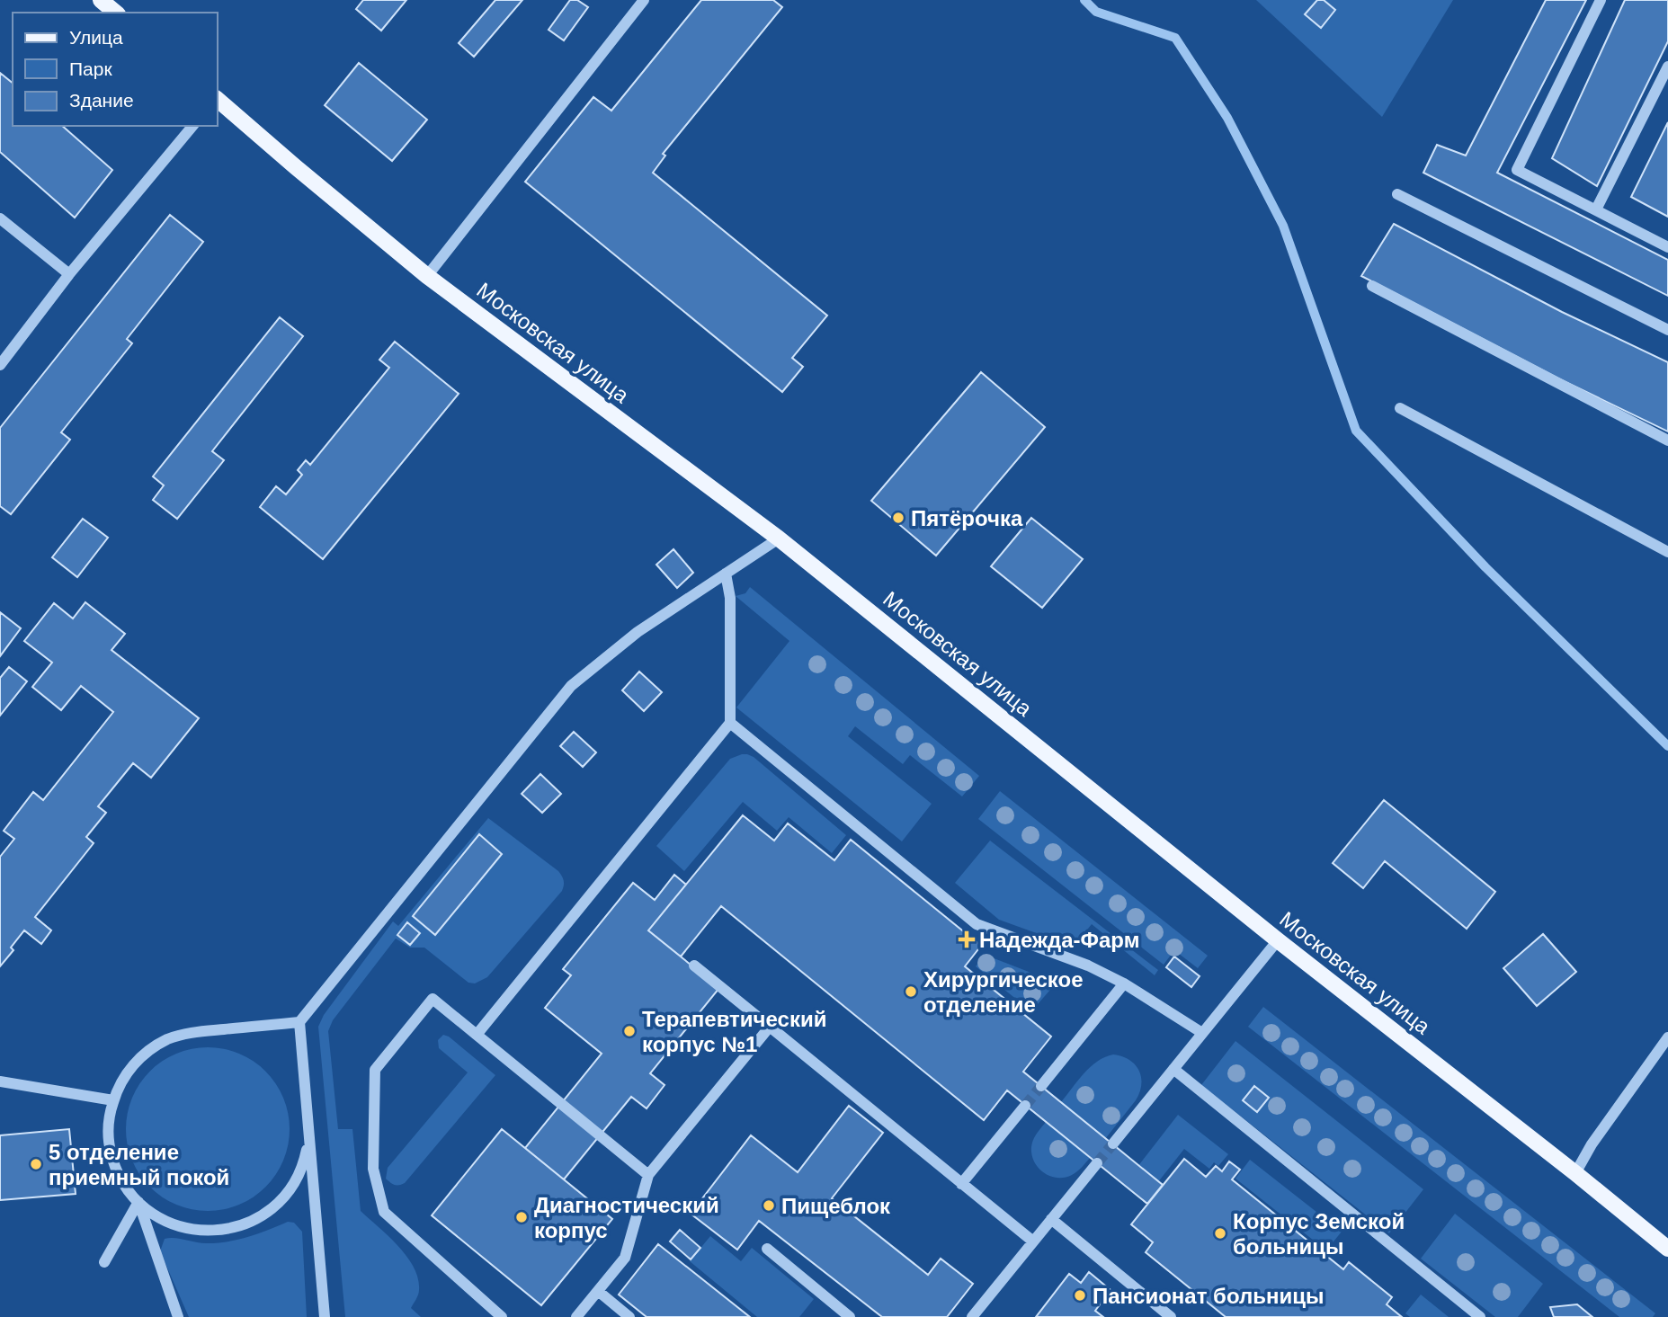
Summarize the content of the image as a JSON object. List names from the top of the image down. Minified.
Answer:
{"streets":{"main road":["Московская улица"]},"places":{"other":["Пятёрочка","Хирургическое отделение","Терапевтический корпус №1","5 отделение приемный покой","Пищеблок","Диагностический корпус","Корпус Земской больницы","Пансионат больницы"],"health":["Надежда-Фарм"]},"legend":["Улица","Парк","Здание"]}
